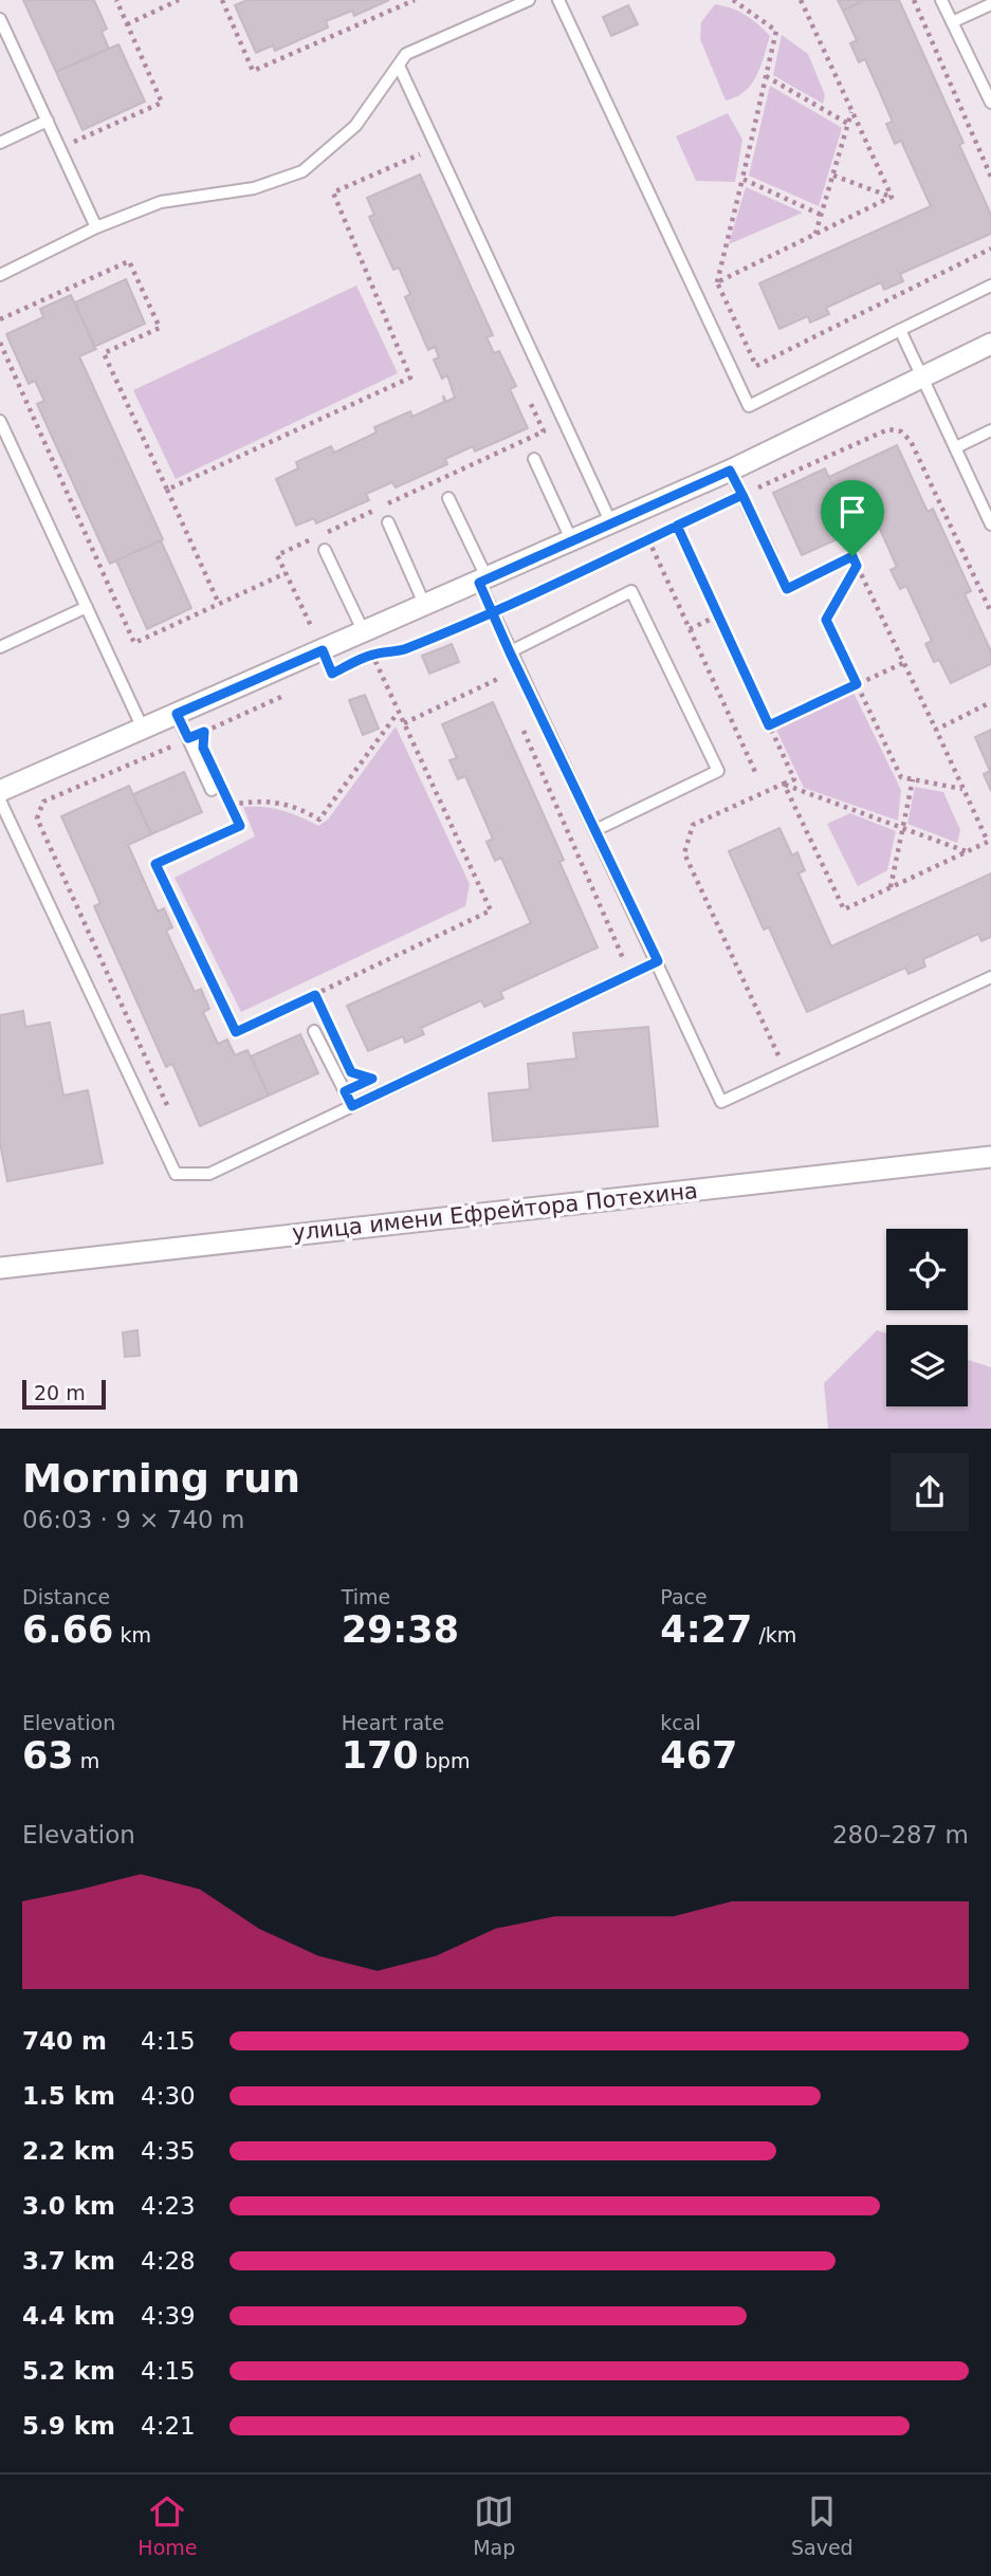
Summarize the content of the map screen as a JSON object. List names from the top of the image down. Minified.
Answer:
{"streets":{"street":["улица имени Ефрейтора Потехина"]},"scale_bar":"20 m","page":{"scale":"20 m","heading":["Morning run","06:03 · 9 × 740 m"],"stats":[["Distance","6.66 km"],["Time","29:38"],["Pace","4:27 /km"],["Elevation","63 m"],["Heart rate","170 bpm"],["kcal","467"]],"chart":["Elevation","280–287 m"],"list":[{"name":"740 m","note":"4:15"},{"name":"1.5 km","note":"4:30"},{"name":"2.2 km","note":"4:35"},{"name":"3.0 km","note":"4:23"},{"name":"3.7 km","note":"4:28"},{"name":"4.4 km","note":"4:39"},{"name":"5.2 km","note":"4:15"},{"name":"5.9 km","note":"4:21"}],"tabs":["Home","Map","Saved"]}}
